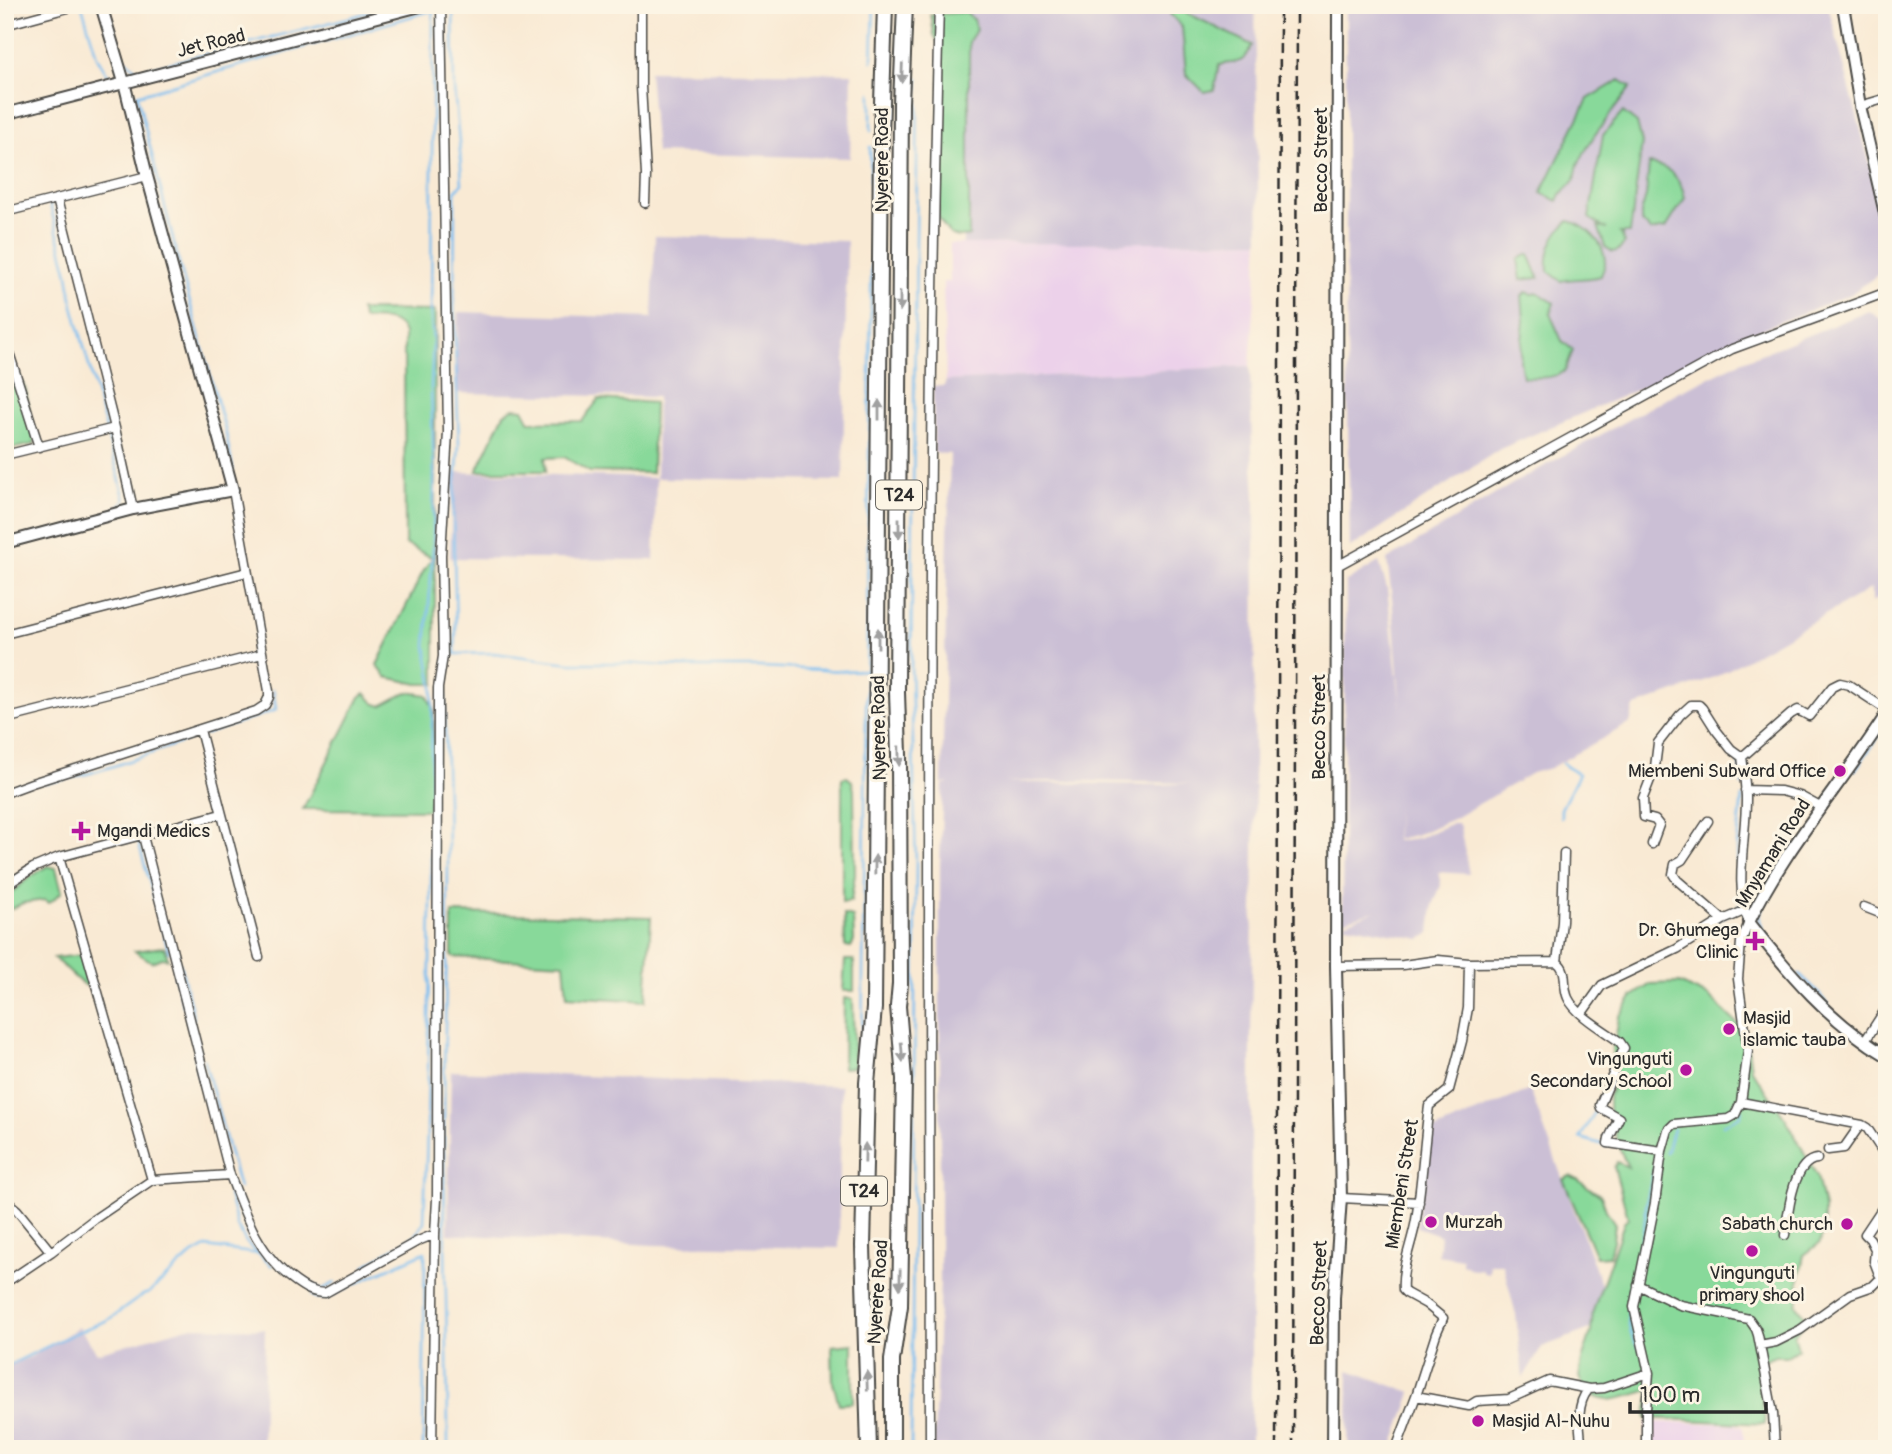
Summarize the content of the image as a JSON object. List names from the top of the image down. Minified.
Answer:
{"streets":{"highway":["Nyerere Road","T24"],"street":["Jet Road","Becco Street","Mnyamani Road","Miembeni Street"]},"places":{"other":["Miembeni Subward Office","Masjid islamic tauba","Vingunguti Secondary School","Murzah","Sabath church","Vingunguti primary shool","Masjid Al-Nuhu"],"health":["Mgandi Medics","Dr. Ghumega Clinic"]},"scale_bar":"100 m"}
